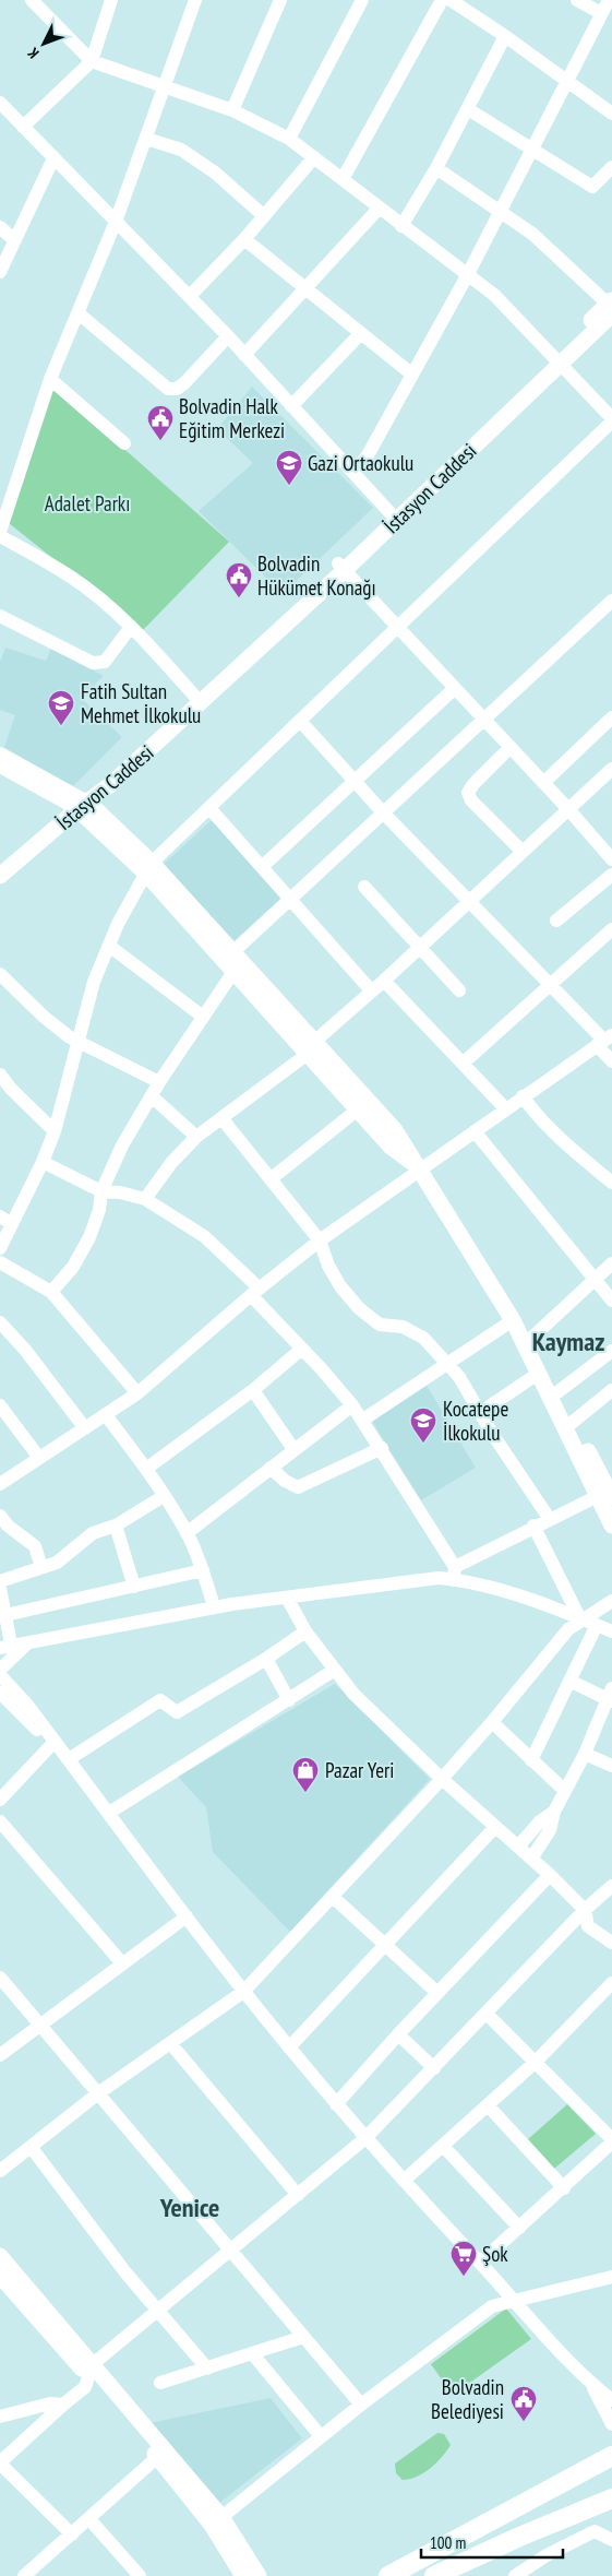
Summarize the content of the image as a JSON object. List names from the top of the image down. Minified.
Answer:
{"streets":{"main road":["İstasyon Caddesi"]},"districts":["Kaymaz","Yenice"],"parks":["Adalet Parkı"],"places":{"public building":["Bolvadin Halk Eğitim Merkezi","Bolvadin Hükümet Konağı","Bolvadin Belediyesi"],"school or university":["Gazi Ortaokulu","Fatih Sultan Mehmet İlkokulu","Kocatepe İlkokulu"],"shop":["Pazar Yeri"],"supermarket":["Şok"]},"scale_bar":"100 m","north":"bottom left"}
